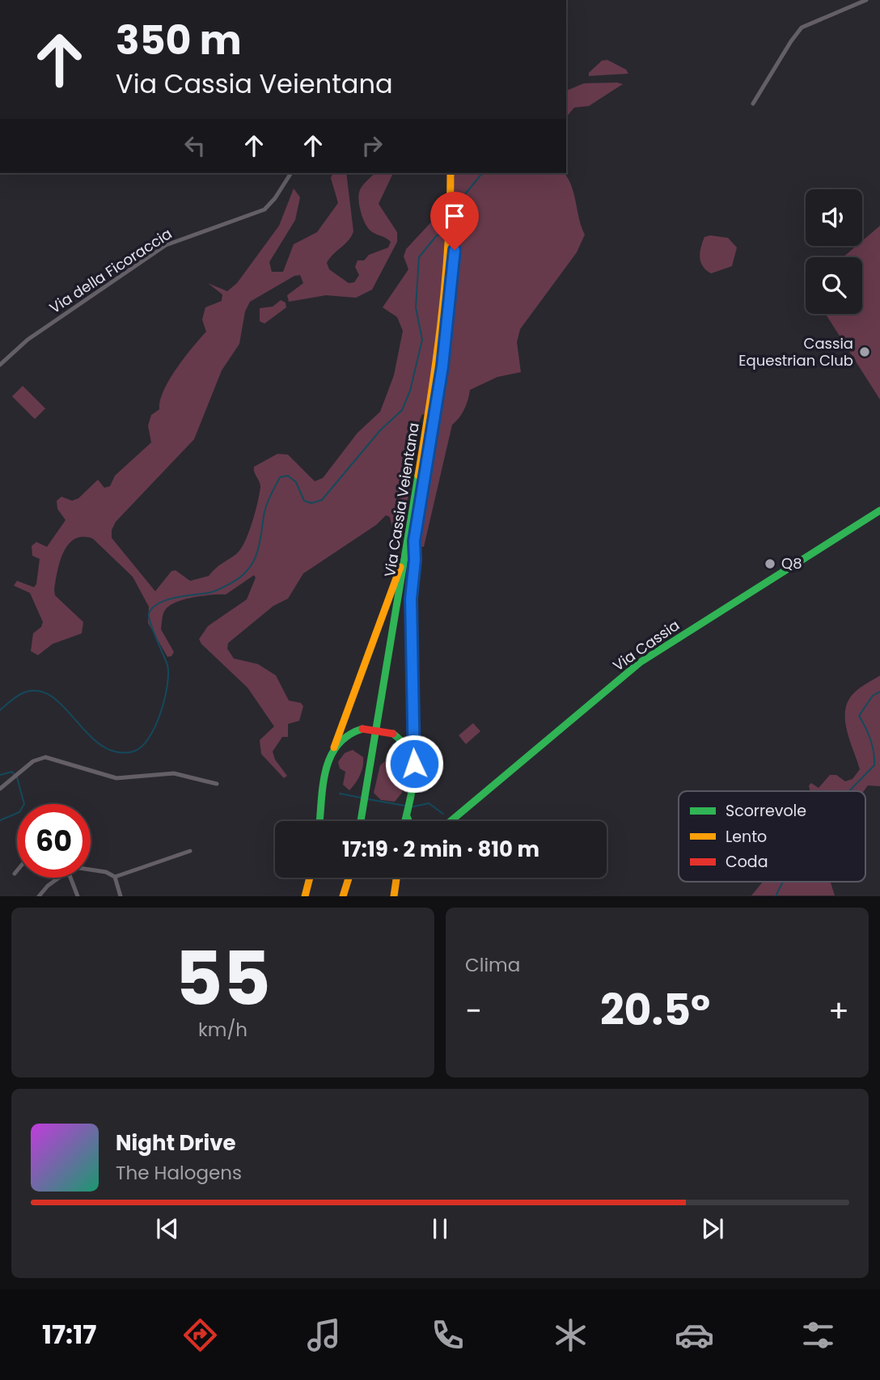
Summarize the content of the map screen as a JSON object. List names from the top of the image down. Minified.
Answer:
{"streets":{"main road":["Via Cassia Veientana","Via Cassia"],"street":["Via della Ficoraccia"]},"places":["Cassia Equestrian Club","Q8"],"legend":["Scorrevole","Lento","Coda"],"page":{"turn":["350 m","Via Cassia Veientana"],"limit":"60","trip":"17:19 · 2 min · 810 m","tile":[["55","km/h"],"Clima"],"heat":["−","20.5°","+"],"song":["Night Drive","The Halogens"],"tabs":"17:17"}}
